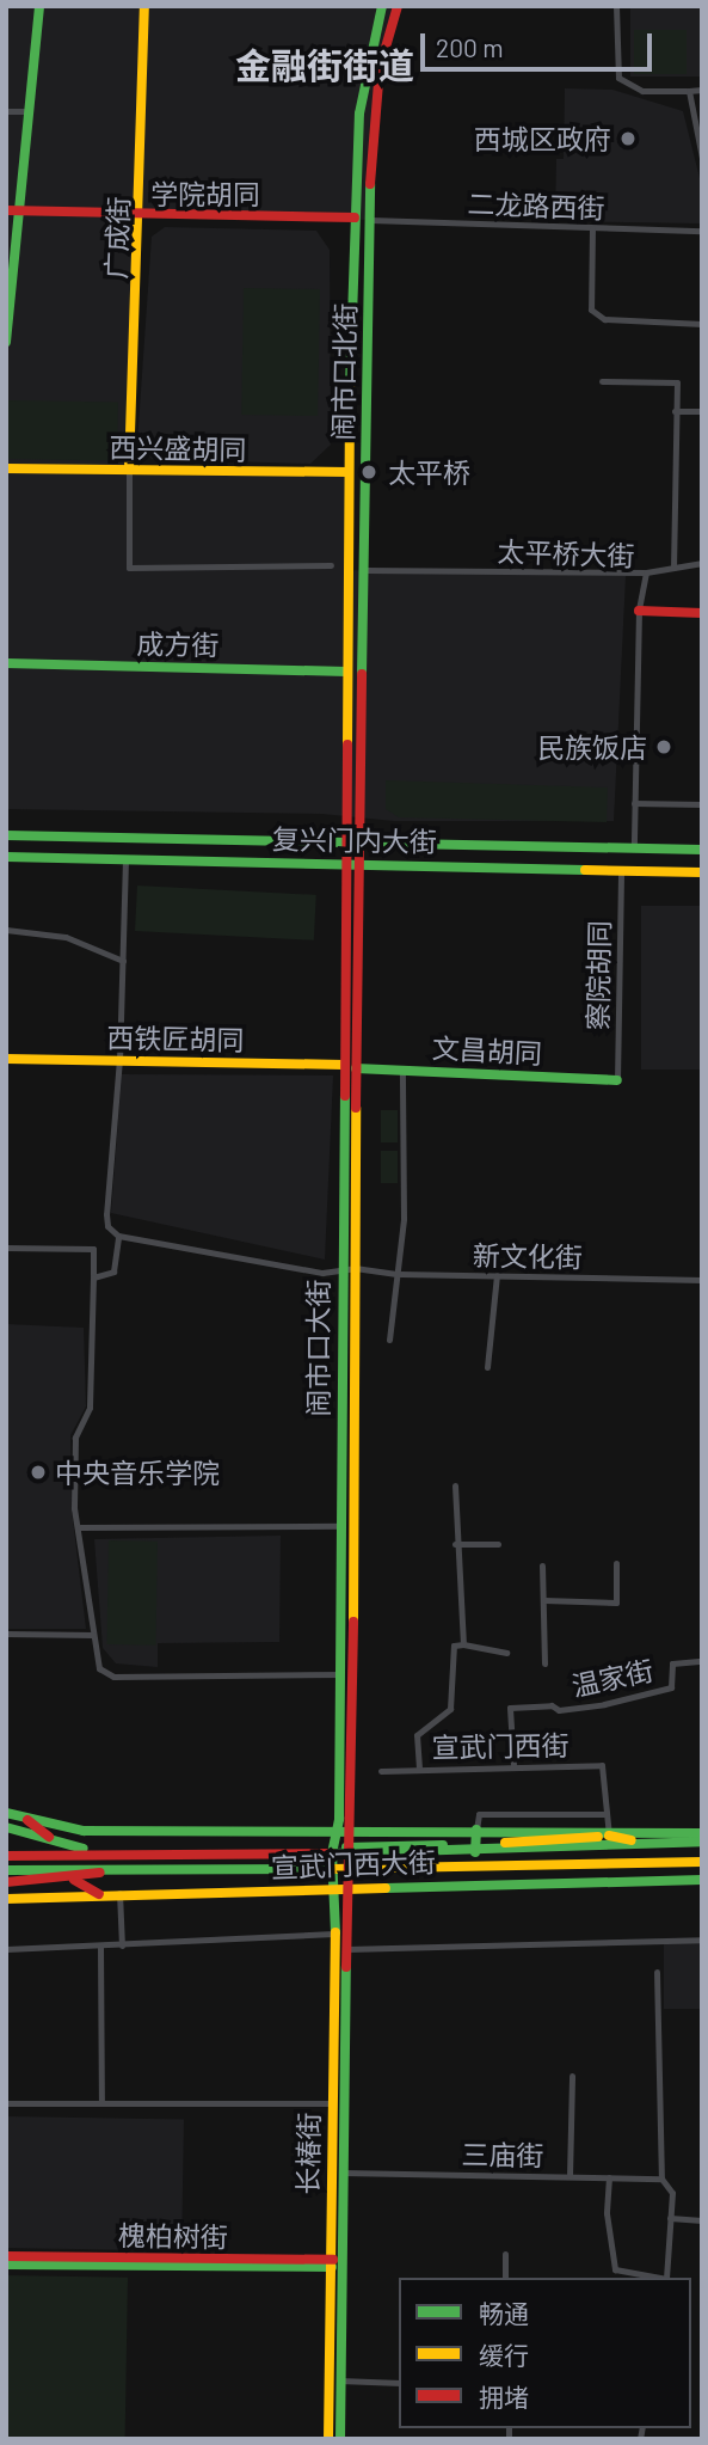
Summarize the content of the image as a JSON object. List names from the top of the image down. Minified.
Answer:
{"streets":{"main road":["学院胡同","广成街","闹市口北街","西兴盛胡同","成方街","复兴门内大街","西铁匠胡同","文昌胡同","闹市口大街","宣武门西大街","长椿街","槐柏树街"],"street":["二龙路西街","太平桥大街","察院胡同","新文化街","温家街","宣武门西街","三庙街"]},"crossings":[["学院胡同","广成街"],["学院胡同","闹市口北街"],["二龙路西街","闹市口北街"],["广成街","西兴盛胡同"],["闹市口北街","西兴盛胡同"],["闹市口北街","太平桥大街"],["闹市口北街","成方街"],["闹市口北街","复兴门内大街"],["闹市口北街","闹市口大街"],["太平桥大街","复兴门内大街"],["复兴门内大街","察院胡同"],["复兴门内大街","闹市口大街"],["察院胡同","文昌胡同"],["西铁匠胡同","闹市口大街"],["文昌胡同","闹市口大街"],["新文化街","闹市口大街"],["闹市口大街","宣武门西大街"],["闹市口大街","长椿街"],["温家街","宣武门西街"],["宣武门西街","宣武门西大街"],["宣武门西大街","长椿街"],["长椿街","三庙街"],["长椿街","槐柏树街"]],"districts":["金融街街道"],"places":["西城区政府","太平桥","民族饭店","中央音乐学院"],"legend":["畅通","缓行","拥堵"],"scale_bar":"200 m"}
